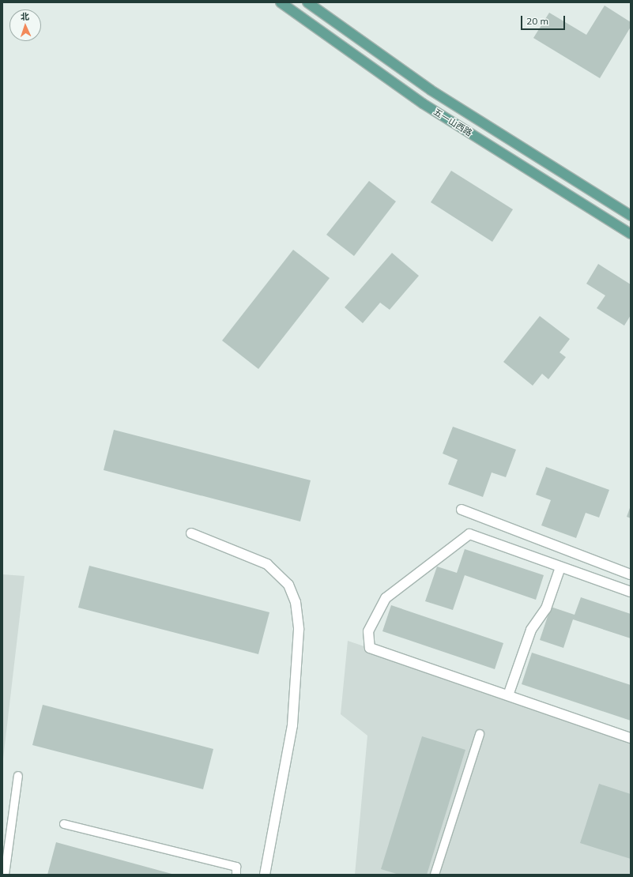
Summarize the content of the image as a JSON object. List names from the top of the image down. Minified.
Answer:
{"streets":{"main road":["五一山西路"]},"scale_bar":"20 m","north":"top"}
